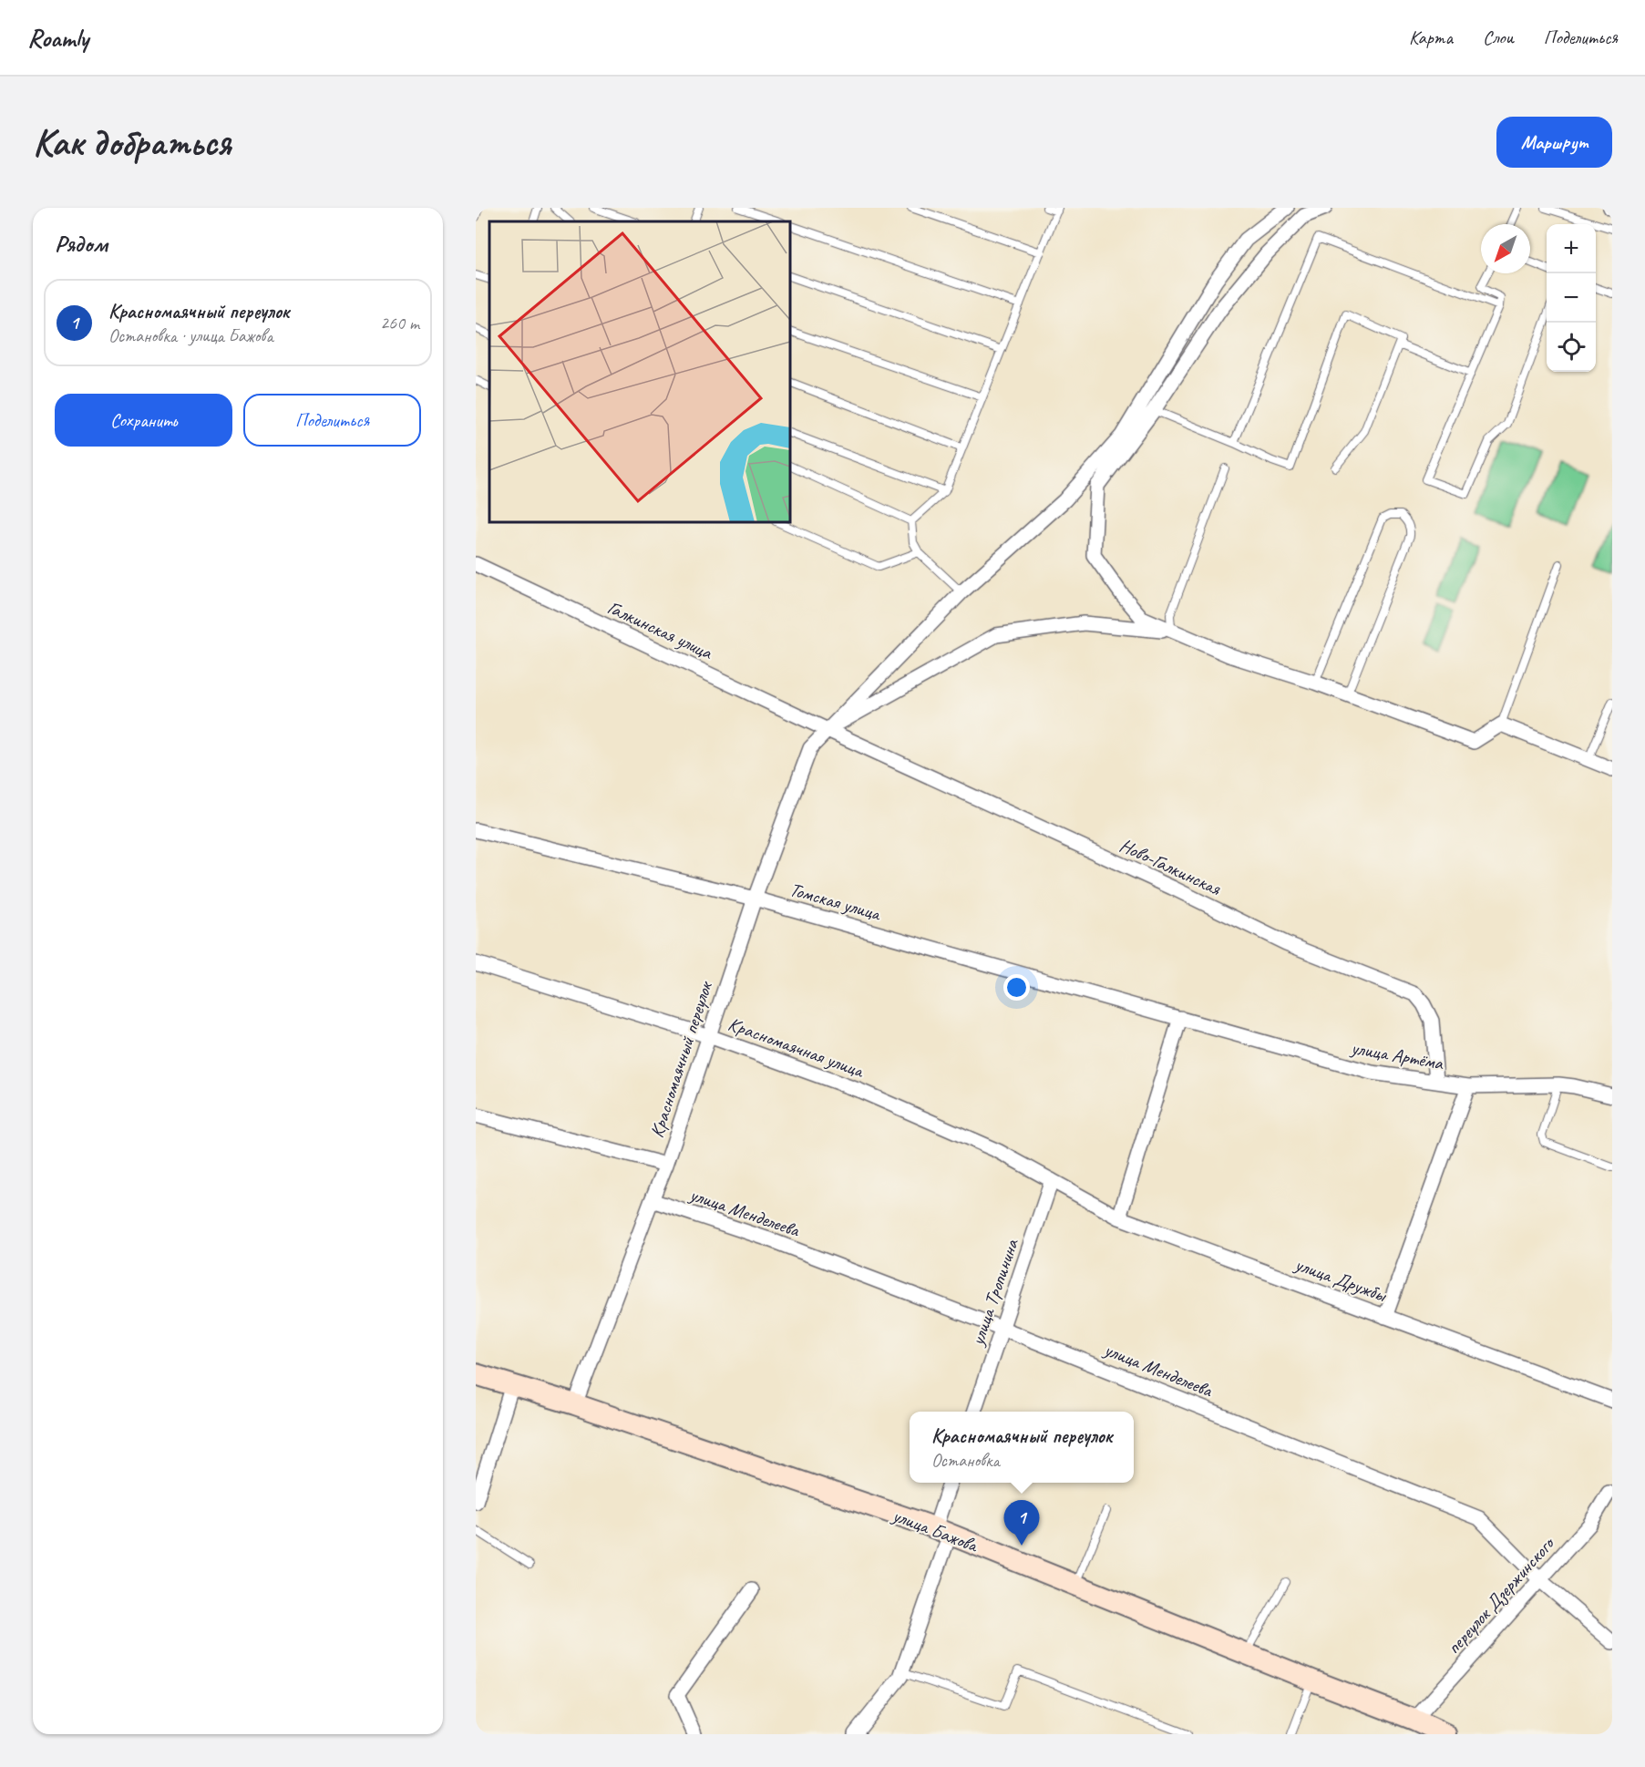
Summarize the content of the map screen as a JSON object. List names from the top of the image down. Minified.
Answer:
{"streets":{"main road":["улица Бажова"],"street":["Галкинская улица","Ново-Галкинская","Томская улица","Красномаячная улица","улица Артёма","Красномаячный переулок","улица Менделеева","улица Дружбы","улица Тропинина","переулок Дзержинского"]},"crossings":[["Галкинская улица","Ново-Галкинская"],["Галкинская улица","Красномаячный переулок"],["Ново-Галкинская","улица Артёма"],["Ново-Галкинская","Красномаячный переулок"],["Томская улица","улица Артёма"],["Томская улица","Красномаячный переулок"],["Красномаячная улица","Красномаячный переулок"],["Красномаячная улица","улица Дружбы"],["Красномаячная улица","улица Тропинина"],["Красномаячный переулок","улица Менделеева"],["Красномаячный переулок","улица Бажова"],["улица Менделеева","улица Тропинина"],["улица Менделеева","переулок Дзержинского"],["улица Дружбы","улица Тропинина"],["улица Бажова","переулок Дзержинского"]],"north":"bottom left","page":{"header":"Roamly","nav":["Карта","Слои","Поделиться"],"buttons":["Маршрут",["Сохранить","Поделиться"]],"title":"Как добраться","heading":"Рядом","map_buttons":["+","−"],"list":[{"mark":"1","name":"Красномаячный переулок","note":"Остановка · улица Бажова","value":"260 m"}],"popup":["Красномаячный переулок","Остановка"],"pins":"1"}}
